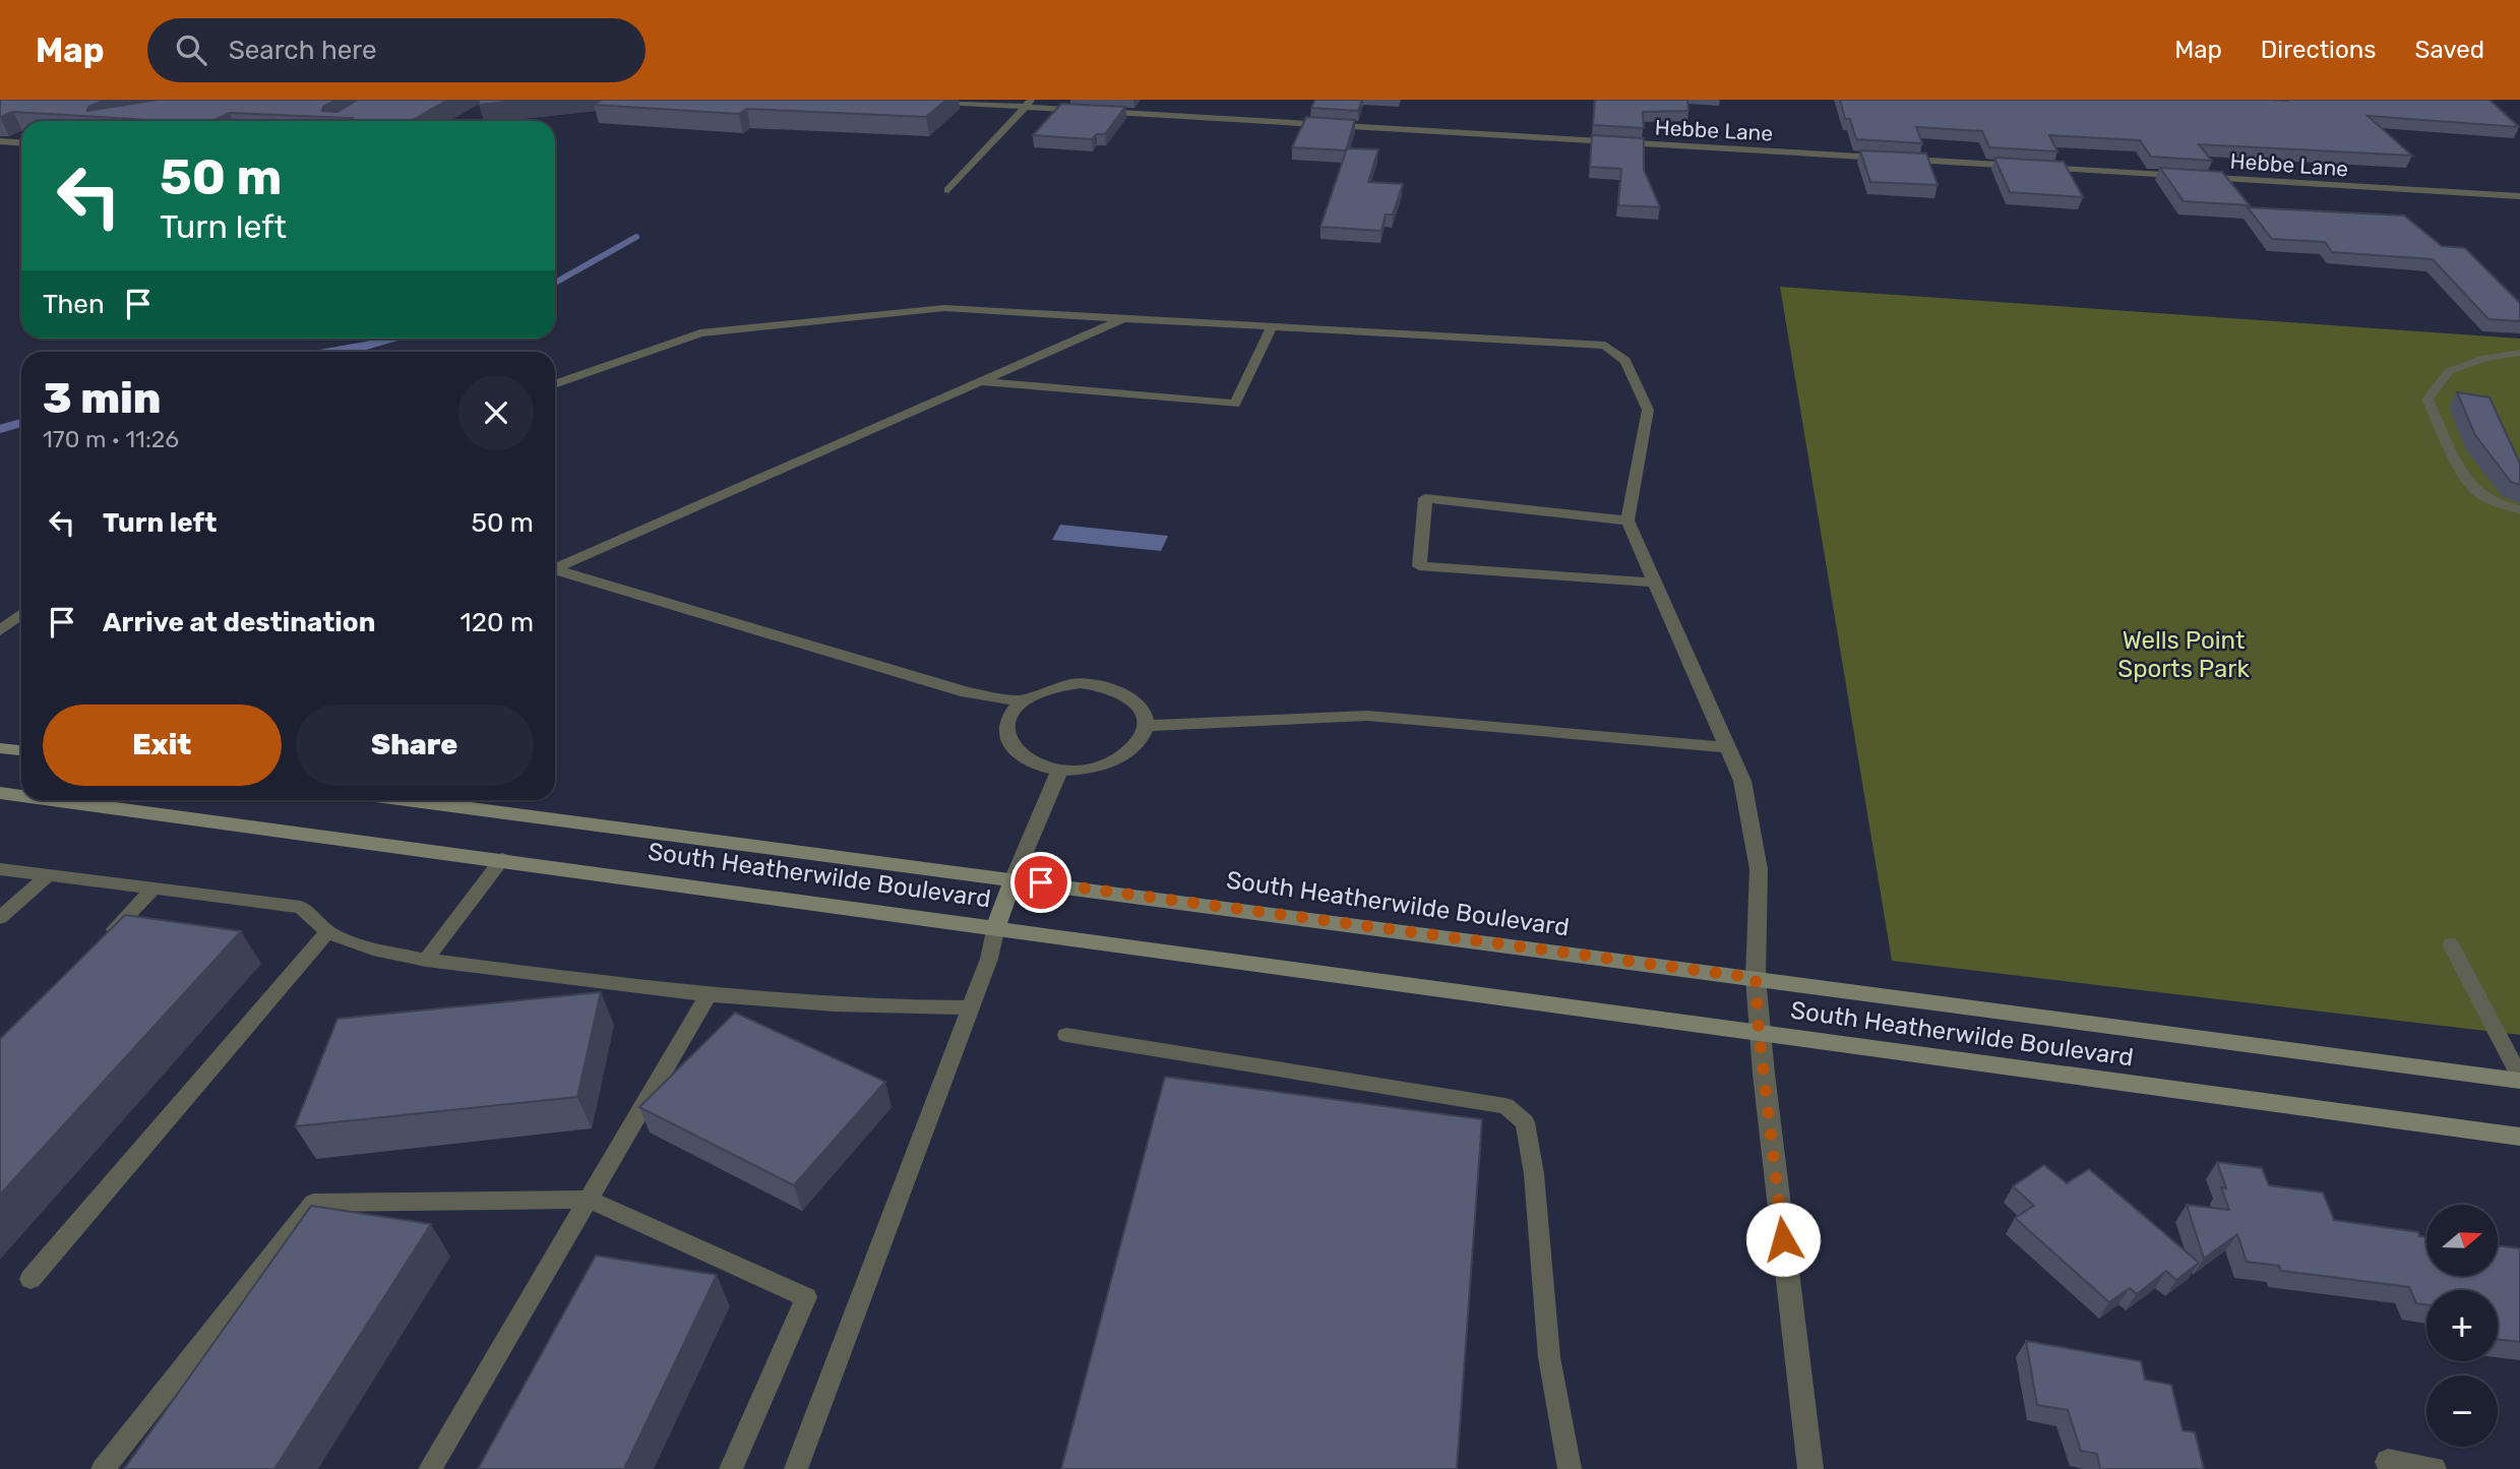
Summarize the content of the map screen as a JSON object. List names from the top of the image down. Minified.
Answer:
{"streets":{"main road":["South Heatherwilde Boulevard"],"street":["Hebbe Lane"]},"parks":["Wells Point Sports Park"],"north":"right","page":{"header":"Map","search":"Search here","nav":["Map","Directions","Saved"],"turn":["50 m","Turn left"],"then":"Then","heading":["3 min","170 m · 11:26"],"list":[{"name":"Turn left","value":"50 m"},{"name":"Arrive at destination","value":"120 m"}],"buttons":["Exit","Share"],"map_buttons":["+","−"]}}
